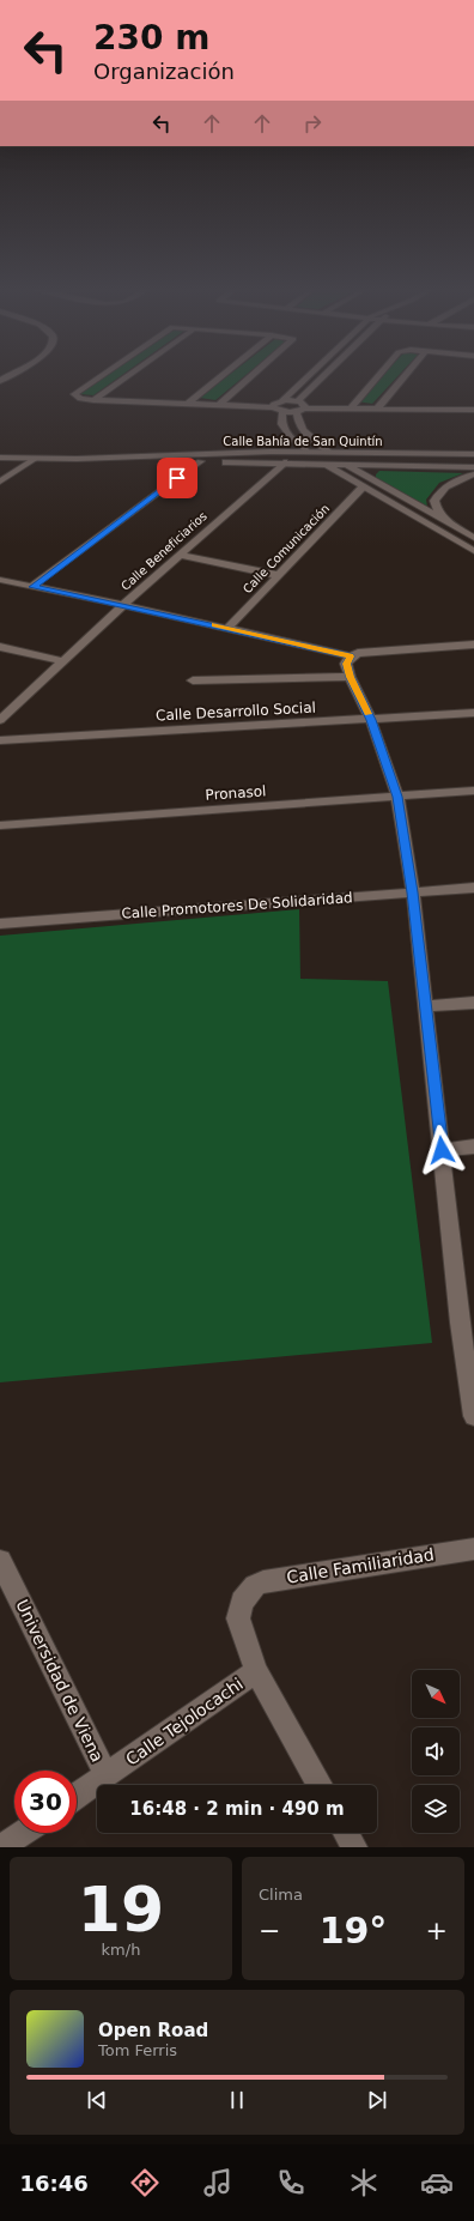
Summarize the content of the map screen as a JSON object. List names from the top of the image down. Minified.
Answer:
{"streets":{"street":["Calle Bahía de San Quintín","Calle Comunicación","Calle Beneficiarios","Calle Desarrollo Social","Pronasol","Calle Promotores De Solidaridad","Calle Familiaridad","Universidad de Viena","Calle Tejolocachi"]},"crossings":[["Calle Bahía de San Quintín","Calle Beneficiarios"],["Calle Familiaridad","Calle Tejolocachi"],["Universidad de Viena","Calle Tejolocachi"]],"north":"bottom right","page":{"turn":["230 m","Organización"],"limit":"30","trip":"16:48 · 2 min · 490 m","tile":[["19","km/h"],"Clima"],"heat":["−","19°","+"],"song":["Open Road","Tom Ferris"],"tabs":"16:46"}}
